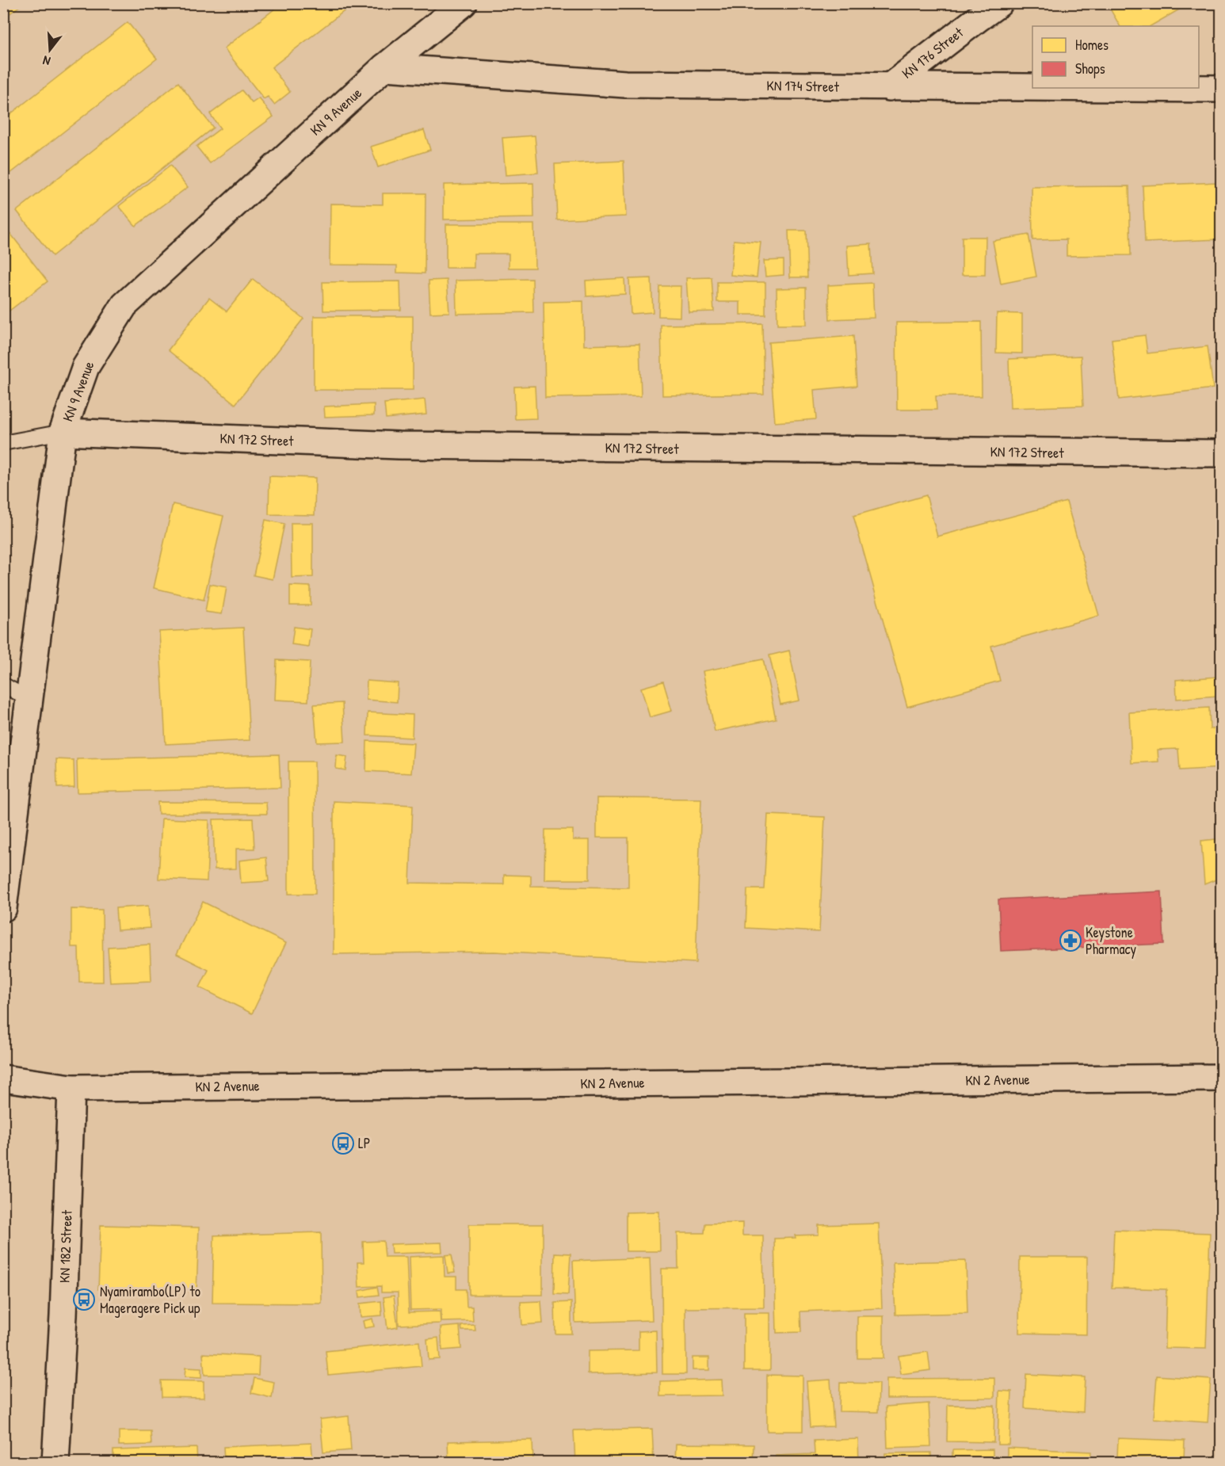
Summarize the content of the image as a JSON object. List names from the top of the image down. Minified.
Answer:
{"streets":{"street":["KN 176 Street","KN 174 Street","KN 9 Avenue","KN 172 Street","KN 2 Avenue","KN 182 Street"]},"crossings":[["KN 176 Street","KN 174 Street"],["KN 174 Street","KN 9 Avenue"],["KN 9 Avenue","KN 172 Street"],["KN 2 Avenue","KN 182 Street"]],"places":{"pharmacy":["Keystone Pharmacy"],"bus stop":["LP","Nyamirambo(LP) to Mageragere Pick up"]},"legend":["Homes","Shops"],"north":"bottom"}
